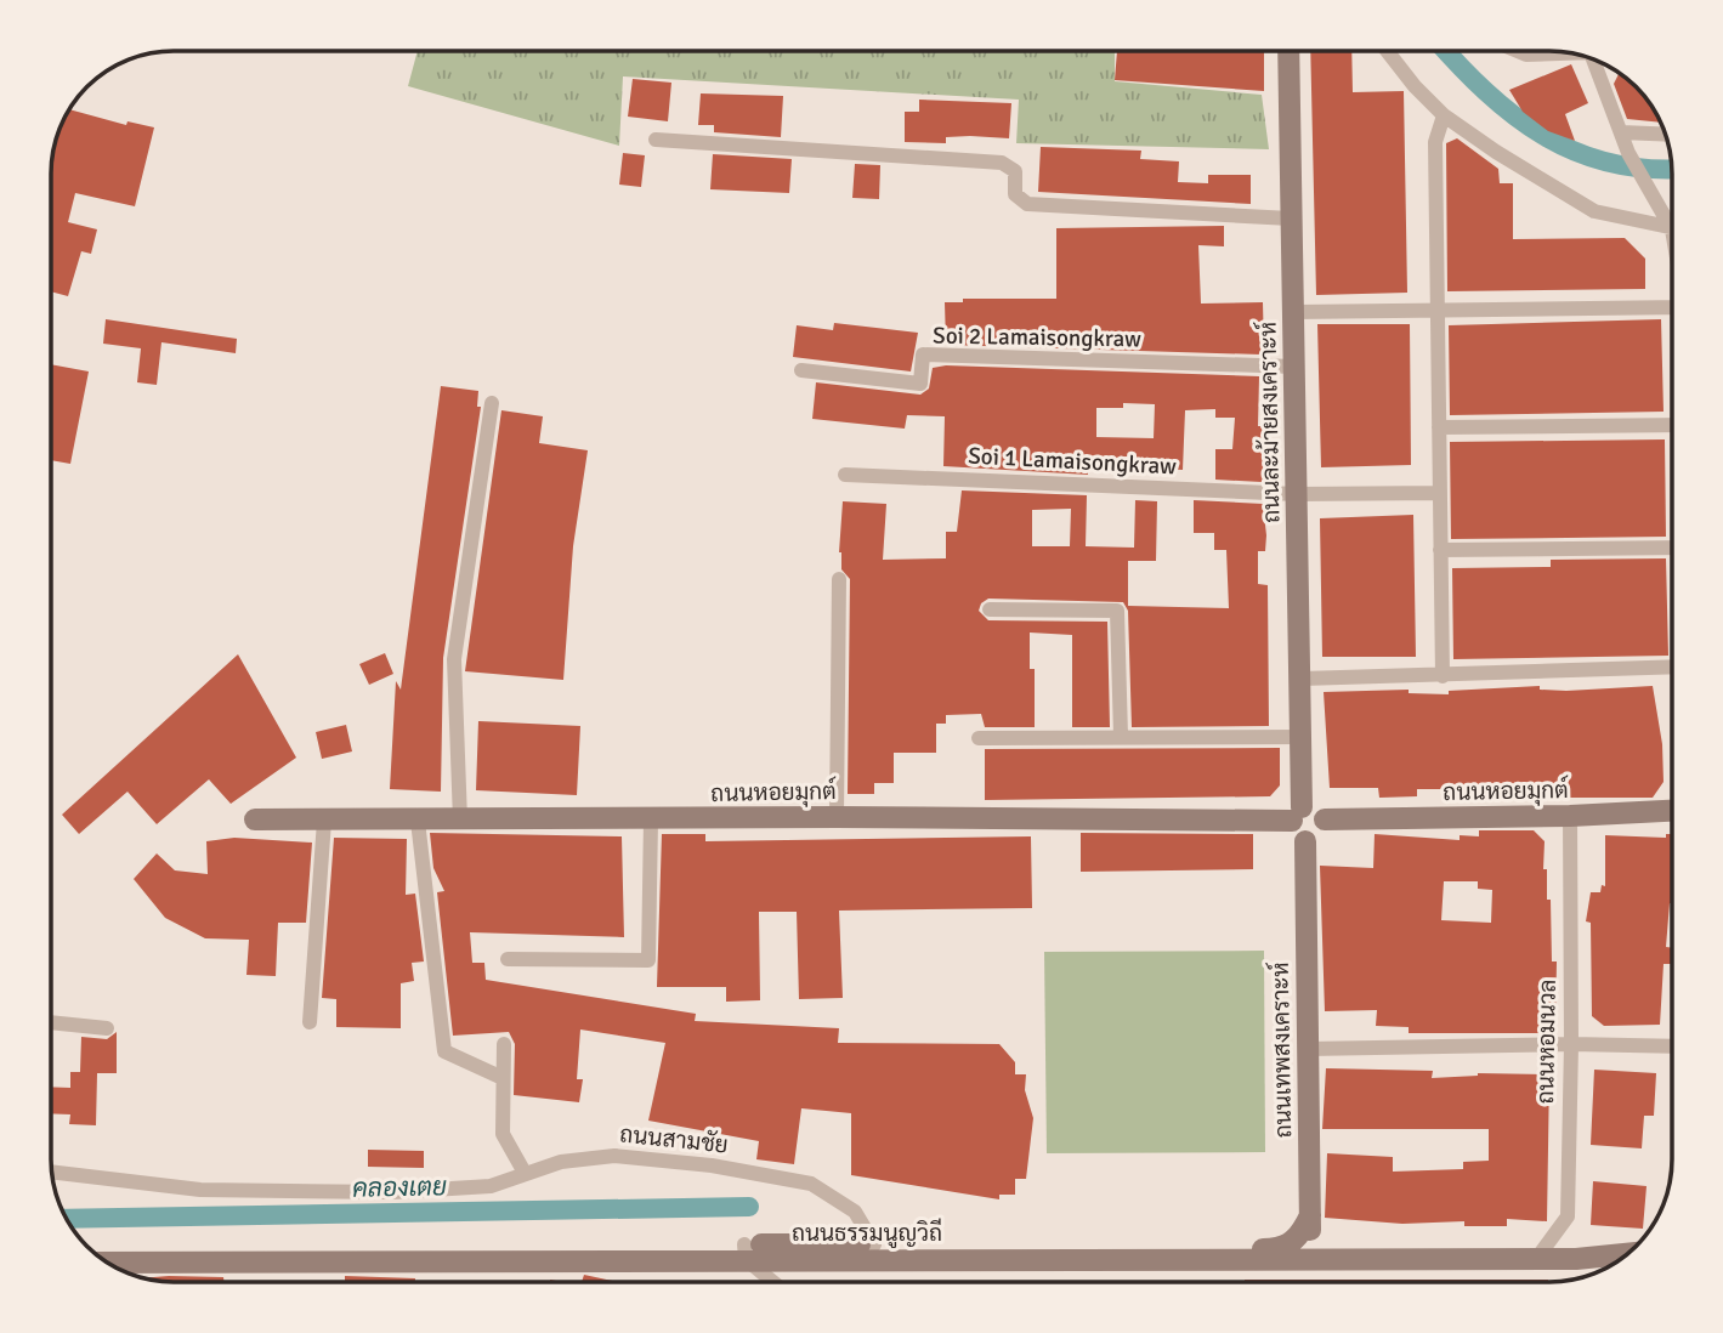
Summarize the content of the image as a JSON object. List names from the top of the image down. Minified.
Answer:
{"streets":{"street":["Soi 2 Lamaisongkraw","ถนนละม้ายสงเคราะห์","Soi 1 Lamaisongkraw","ถนนหอยมุกต์","ถนนหอมนวล","ถนนเทพสงเคราะห์","ถนนสามชัย","ถนนธรรมนูญวิถี"]},"crossings":[["Soi 2 Lamaisongkraw","ถนนละม้ายสงเคราะห์"],["ถนนละม้ายสงเคราะห์","Soi 1 Lamaisongkraw"],["ถนนละม้ายสงเคราะห์","ถนนหอยมุกต์"],["ถนนละม้ายสงเคราะห์","ถนนเทพสงเคราะห์"],["ถนนหอยมุกต์","ถนนหอมนวล"],["ถนนหอยมุกต์","ถนนเทพสงเคราะห์"],["ถนนหอมนวล","ถนนธรรมนูญวิถี"],["ถนนเทพสงเคราะห์","ถนนธรรมนูญวิถี"],["ถนนสามชัย","ถนนธรรมนูญวิถี"]],"water":["คลองเตย"]}
